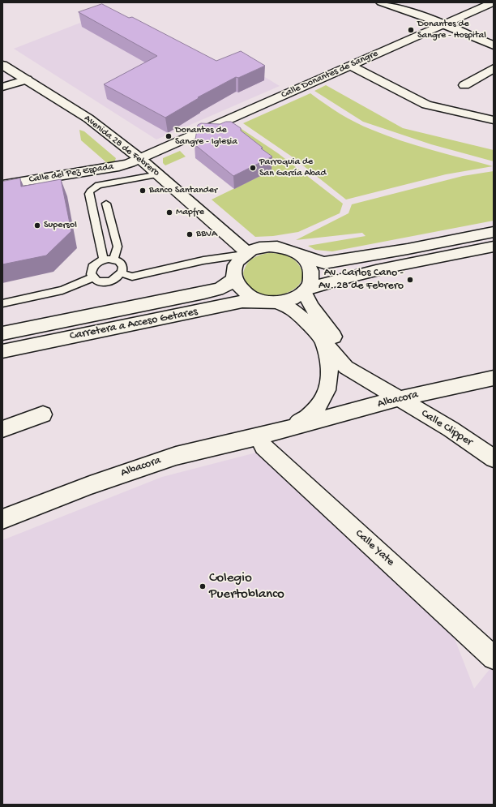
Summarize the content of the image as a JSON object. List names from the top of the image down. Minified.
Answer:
{"streets":{"street":["Calle Donantes de Sangre","Avenida 28 de Febrero","Calle del Pez Espada","Carretera a Acceso Getares","Albacora","Calle Clipper","Calle Yate"]},"crossings":[["Calle Donantes de Sangre","Avenida 28 de Febrero"],["Calle Donantes de Sangre","Calle del Pez Espada"],["Avenida 28 de Febrero","Calle del Pez Espada"],["Avenida 28 de Febrero","Carretera a Acceso Getares"],["Avenida 28 de Febrero","Calle Clipper"],["Carretera a Acceso Getares","Calle Clipper"],["Albacora","Calle Clipper"],["Albacora","Calle Yate"]],"places":["Donantes de Sangre - Hospital","Donantes de Sangre - Iglesia","Parroquia de San García Abad","Banco Santander","Mapfre","Supersol","BBVA","Av. Carlos Cano - Av. 28 de Febrero","Colegio Puertoblanco"]}
